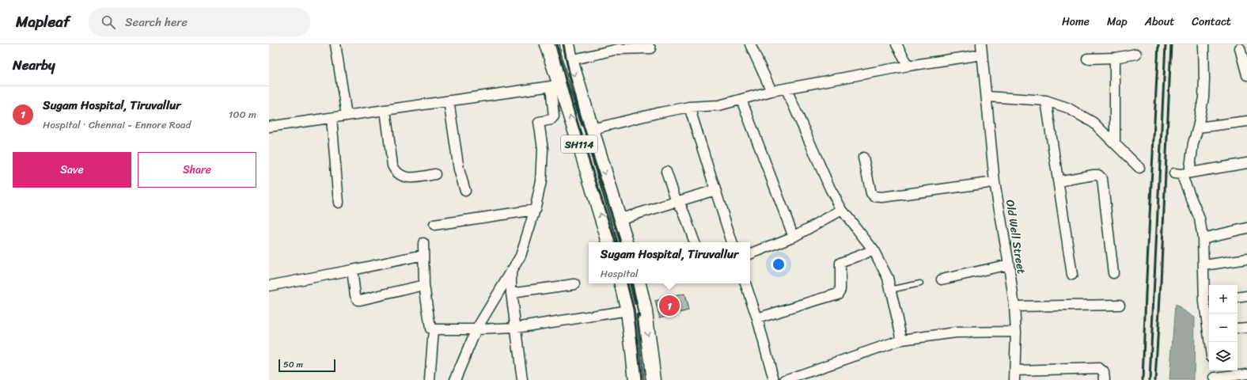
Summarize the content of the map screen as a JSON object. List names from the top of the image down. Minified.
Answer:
{"streets":{"main road":["SH114"],"street":["Old Well Street"]},"scale_bar":"50 m","page":{"header":"Mapleaf","search":"Search here","nav":["Home","Map","About","Contact"],"heading":"Nearby","list":[{"mark":"1","name":"Sugam Hospital, Tiruvallur","note":"Hospital · Chennai - Ennore Road","value":"100 m"}],"buttons":["Save","Share"],"popup":["Sugam Hospital, Tiruvallur","Hospital"],"map_buttons":["+","−"],"pins":"1","scale":"50 m"}}
